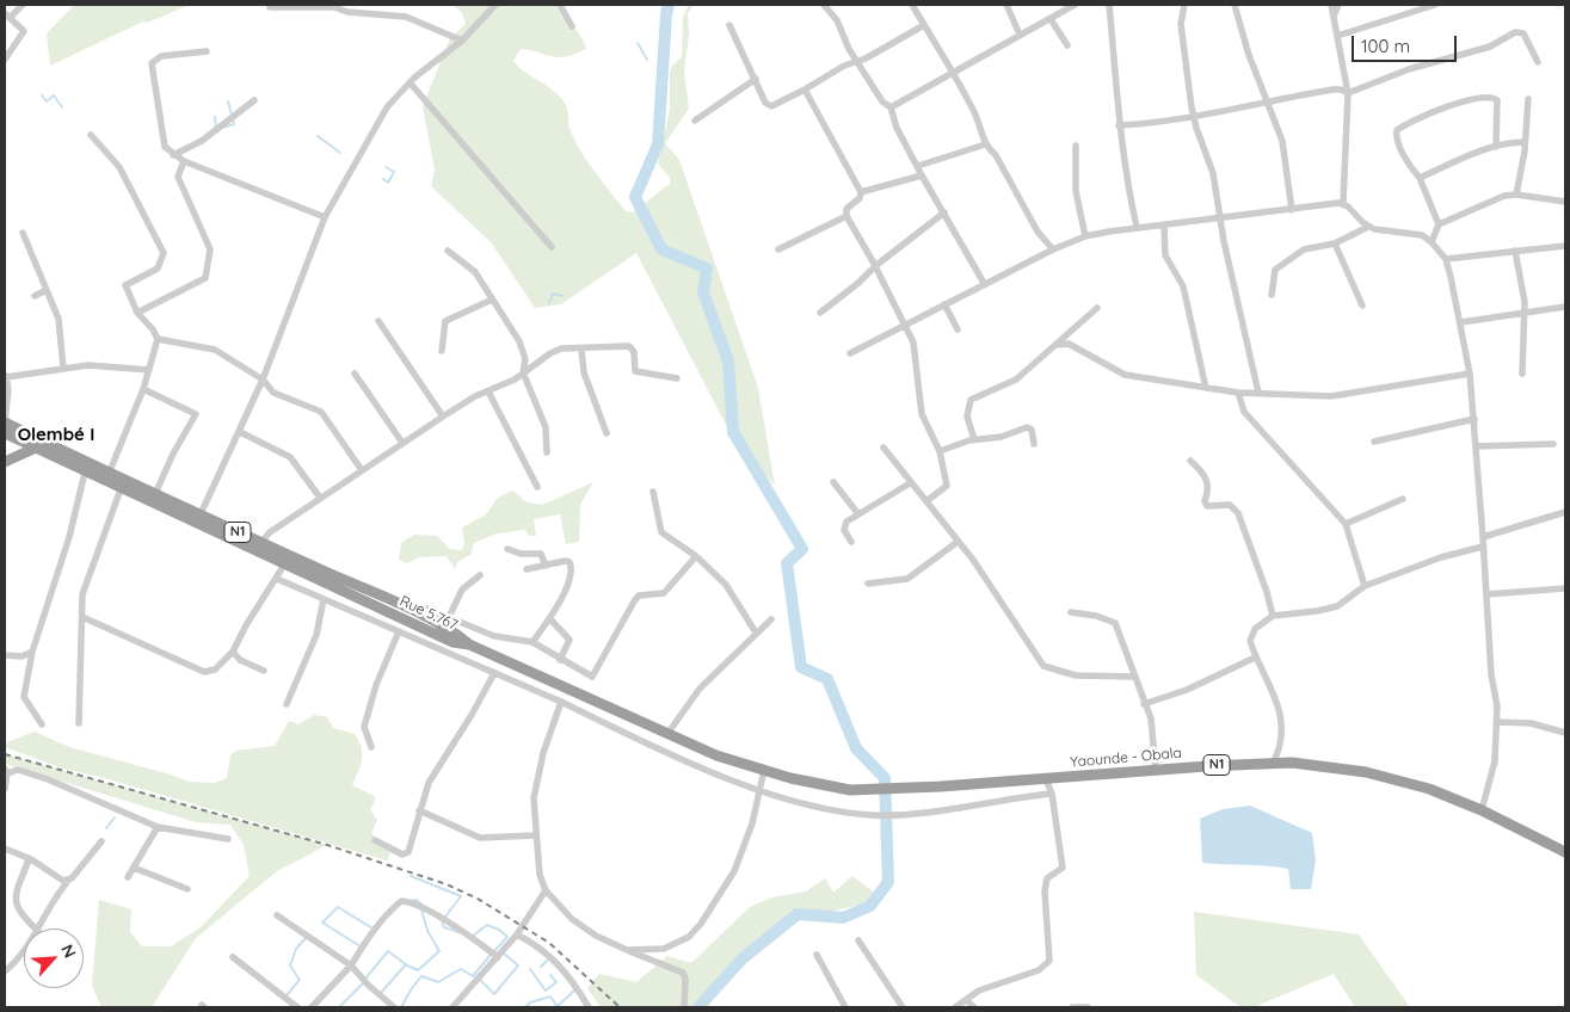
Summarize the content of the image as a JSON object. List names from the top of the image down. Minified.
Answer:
{"streets":{"highway":["N1","Rue 5.767","Yaounde - Obala"]},"crossings":[["N1","Rue 5.767"],["Rue 5.767","Yaounde - Obala"]],"districts":["Olembé I"],"scale_bar":"100 m","north":"top right"}
